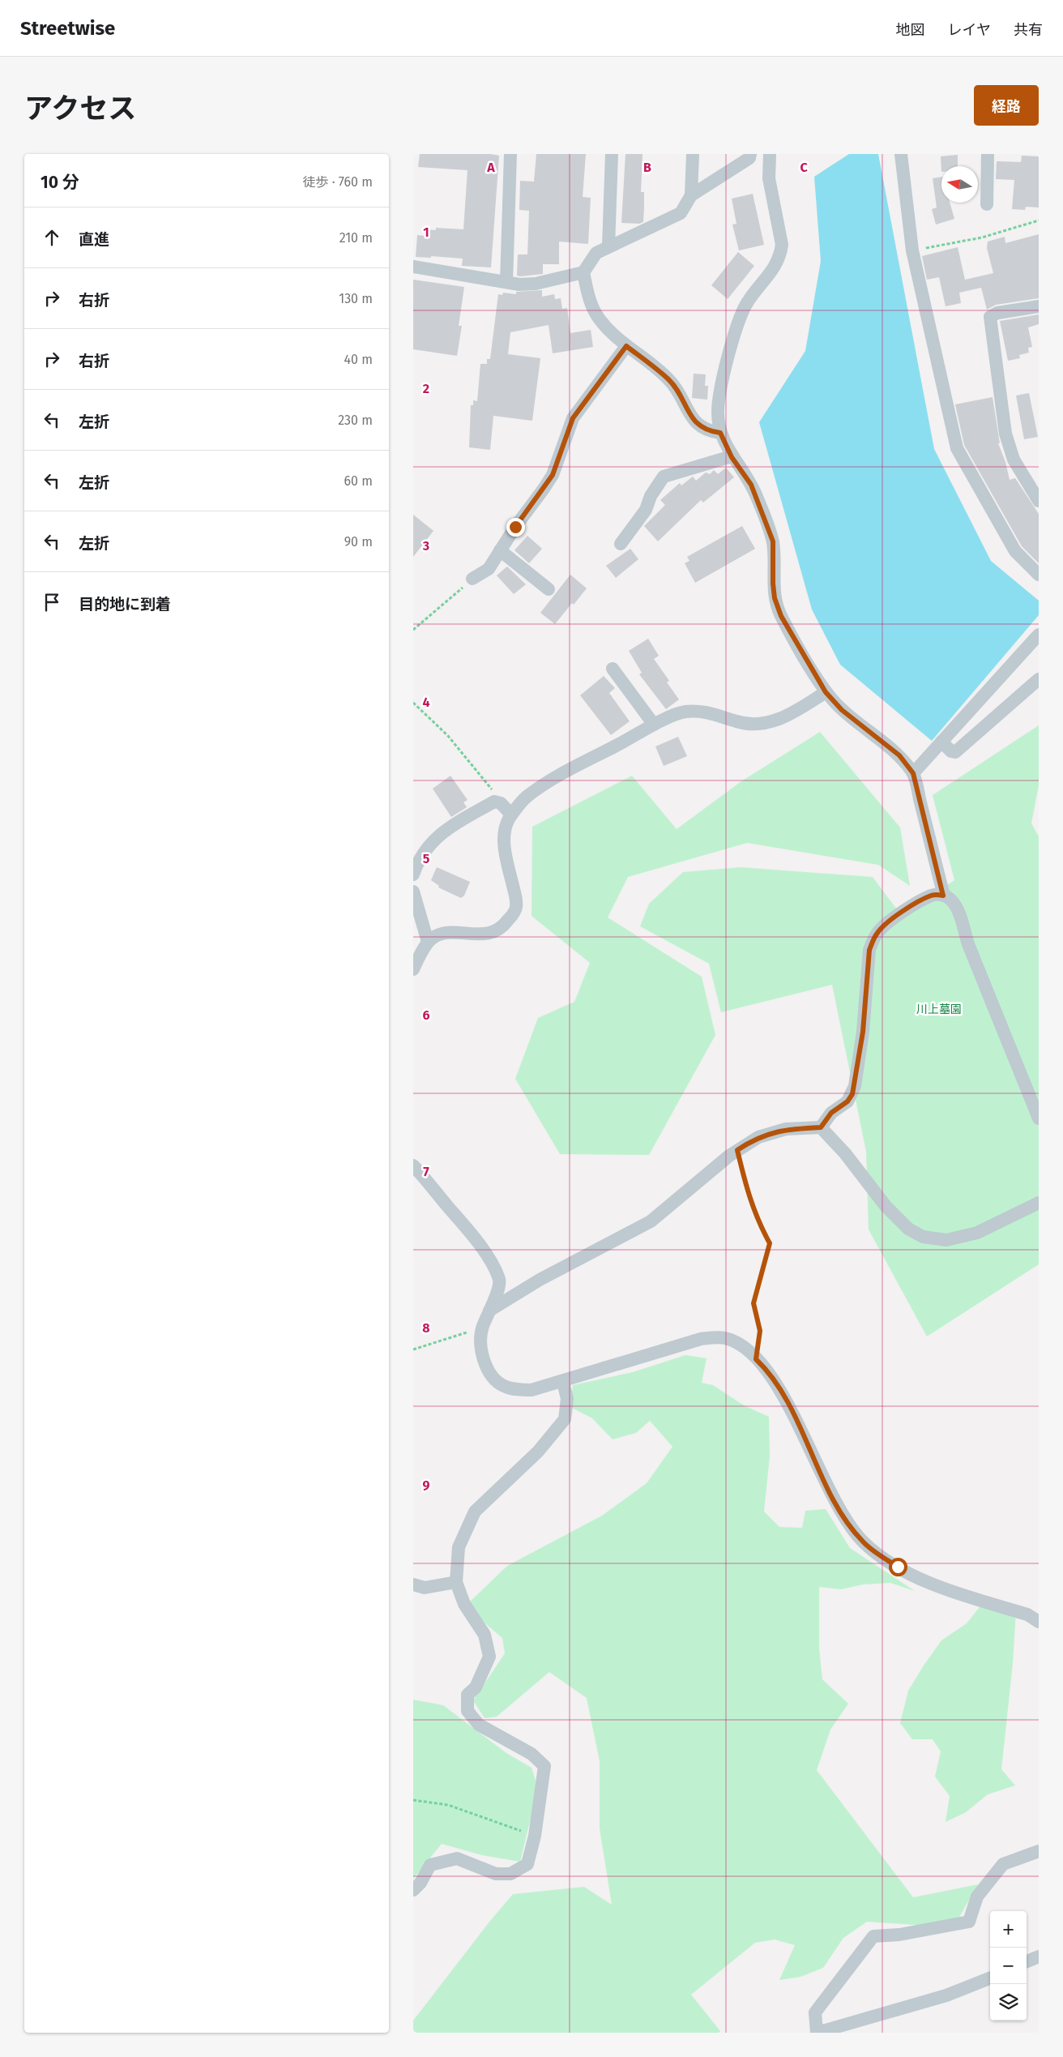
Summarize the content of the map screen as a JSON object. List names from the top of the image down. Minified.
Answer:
{"parks":["川上墓園"],"north":"left","page":{"header":"Streetwise","nav":["地図","レイヤ","共有"],"title":"アクセス","buttons":"経路","heading":["10 分","徒歩 · 760 m"],"list":[["直進","210 m"],["右折","130 m"],["右折","40 m"],["左折","230 m"],["左折","60 m"],["左折","90 m"],"目的地に到着"],"map_buttons":["+","−"]},"grid":{"columns":["A","B","C"],"rows":["1","2","3","4","5","6","7","8","9"]}}
